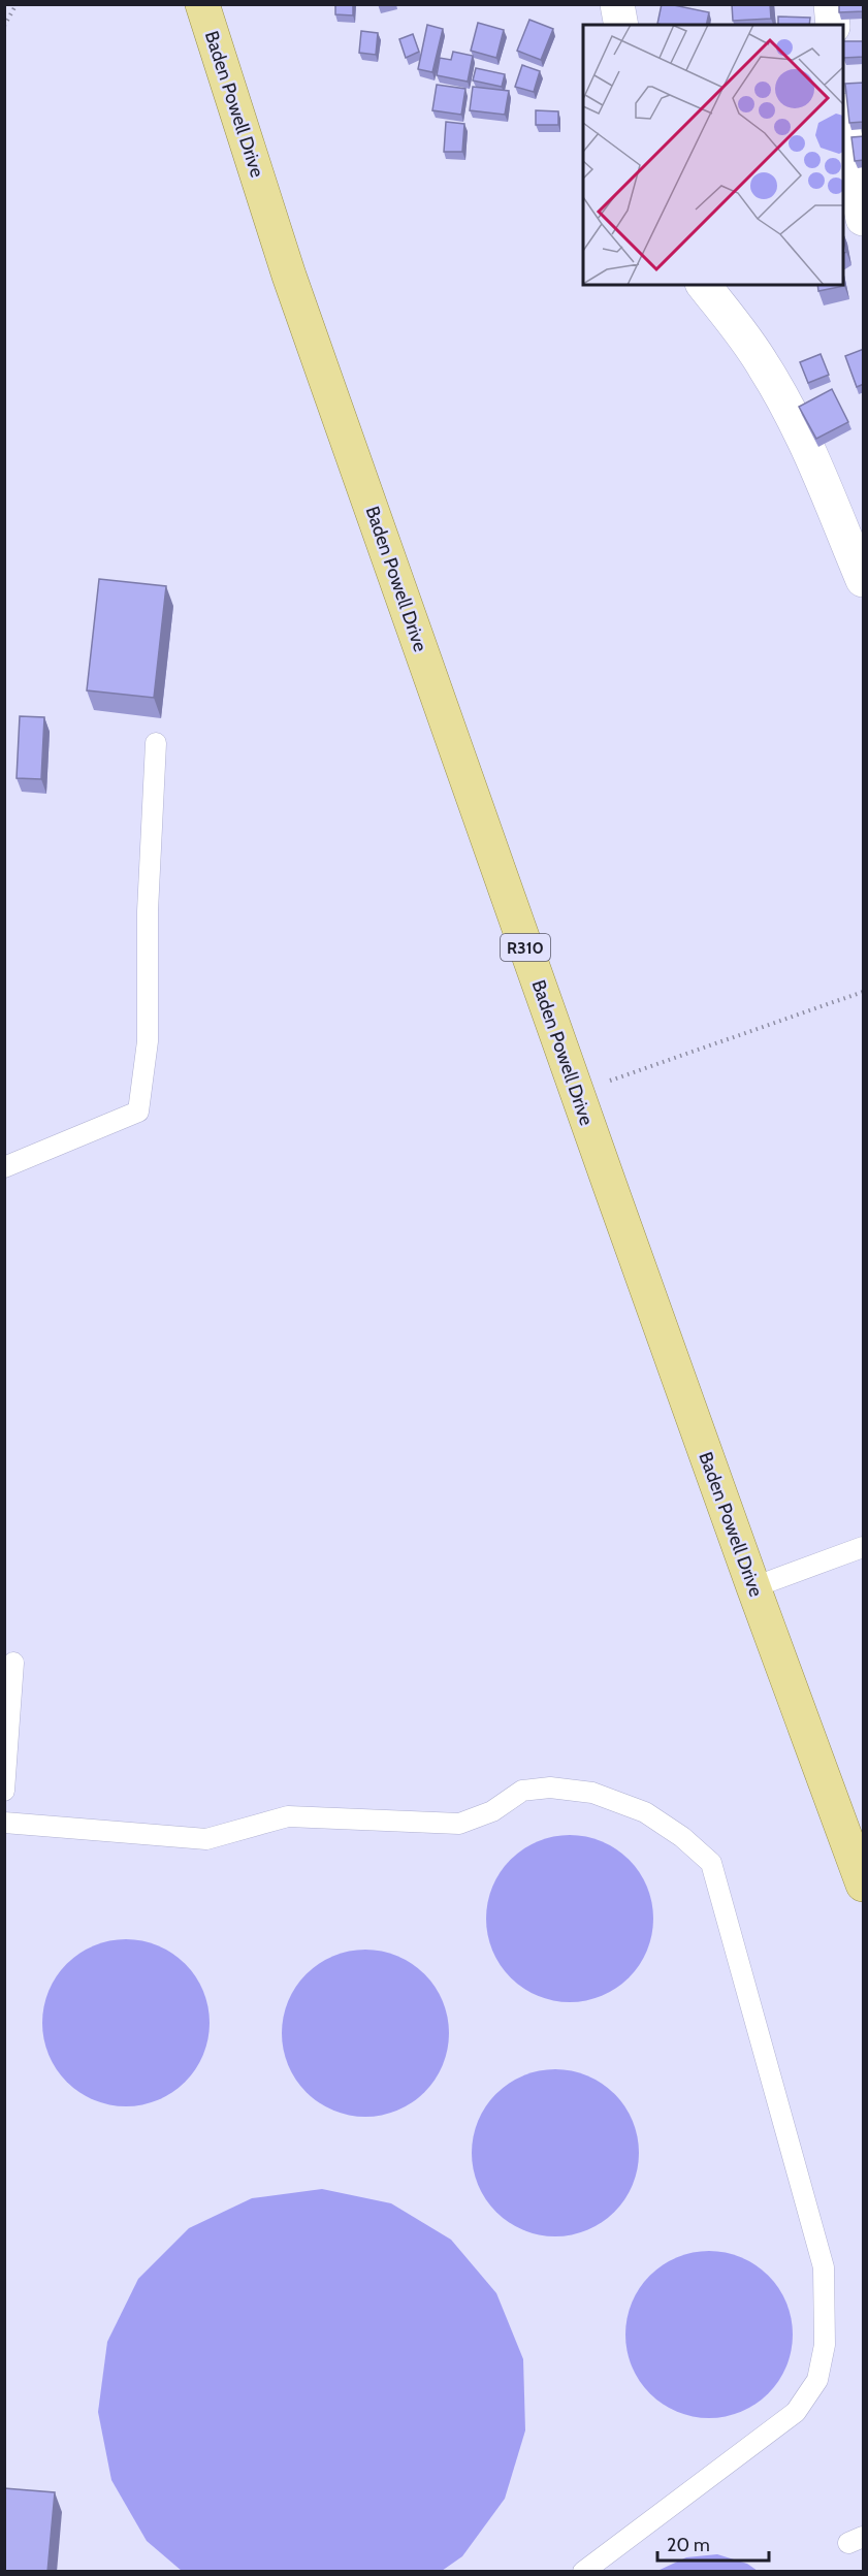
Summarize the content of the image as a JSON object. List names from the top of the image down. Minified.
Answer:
{"streets":{"main road":["Baden Powell Drive","R310"]},"scale_bar":"20 m"}
